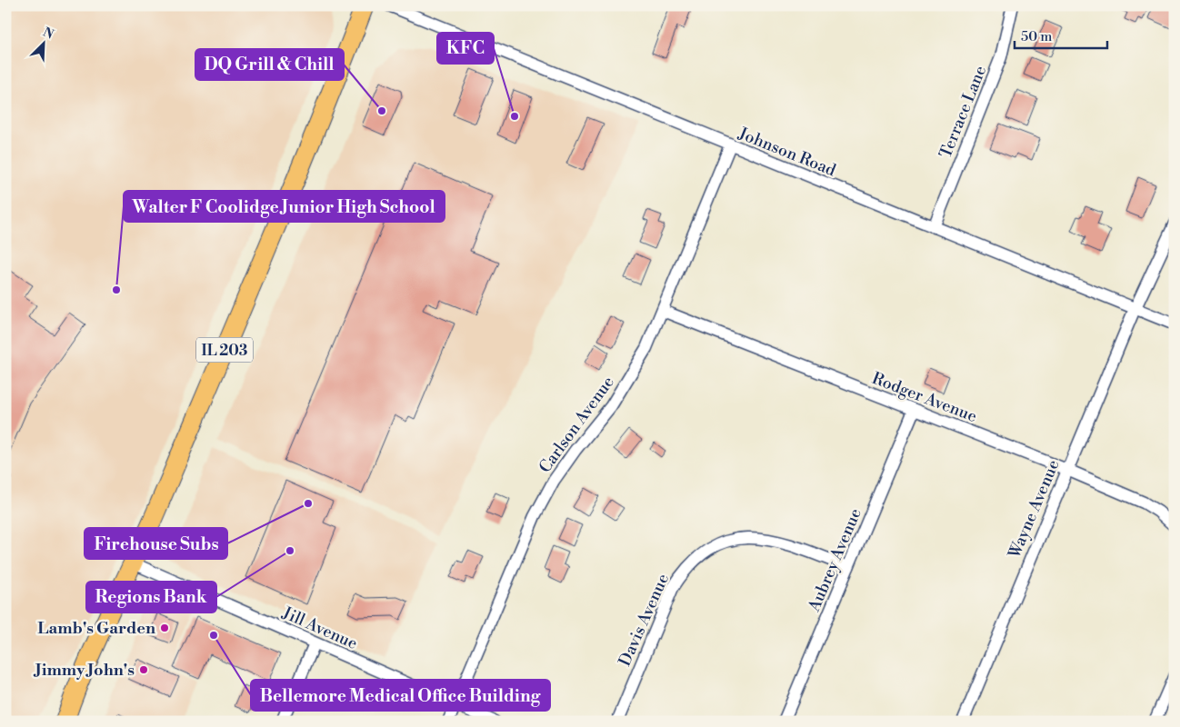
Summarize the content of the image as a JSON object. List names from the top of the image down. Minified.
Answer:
{"streets":{"main road":["IL 203"],"street":["Terrace Lane","Johnson Road","Rodger Avenue","Carlson Avenue","Wayne Avenue","Aubrey Avenue","Davis Avenue","Jill Avenue"]},"crossings":[["Terrace Lane","Johnson Road"],["Johnson Road","Carlson Avenue"],["Johnson Road","Wayne Avenue"],["IL 203","Jill Avenue"],["Rodger Avenue","Carlson Avenue"],["Rodger Avenue","Wayne Avenue"],["Rodger Avenue","Aubrey Avenue"],["Carlson Avenue","Jill Avenue"],["Aubrey Avenue","Davis Avenue"]],"places":["DQ Grill & Chill","KFC","Walter F Coolidge Junior High School","Firehouse Subs","Regions Bank","Lamb's Garden","Bellemore Medical Office Building","Jimmy John's"],"scale_bar":"50 m","north":"top right"}
